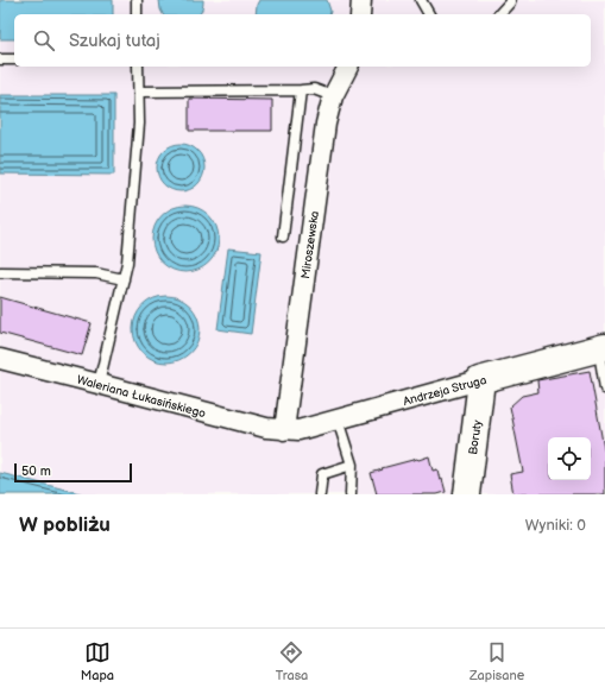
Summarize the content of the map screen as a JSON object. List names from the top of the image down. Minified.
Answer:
{"streets":{"street":["Miroszewska","Andrzeja Struga","Waleriana Łukasińskiego","Boruty"]},"crossings":[["Miroszewska","Andrzeja Struga"],["Miroszewska","Waleriana Łukasińskiego"],["Andrzeja Struga","Waleriana Łukasińskiego"],["Andrzeja Struga","Boruty"]],"scale_bar":"50 m","page":{"search":"Szukaj tutaj","scale":"50 m","heading":["W pobliżu","Wyniki: 0"],"nav":["Mapa","Trasa","Zapisane"]}}
